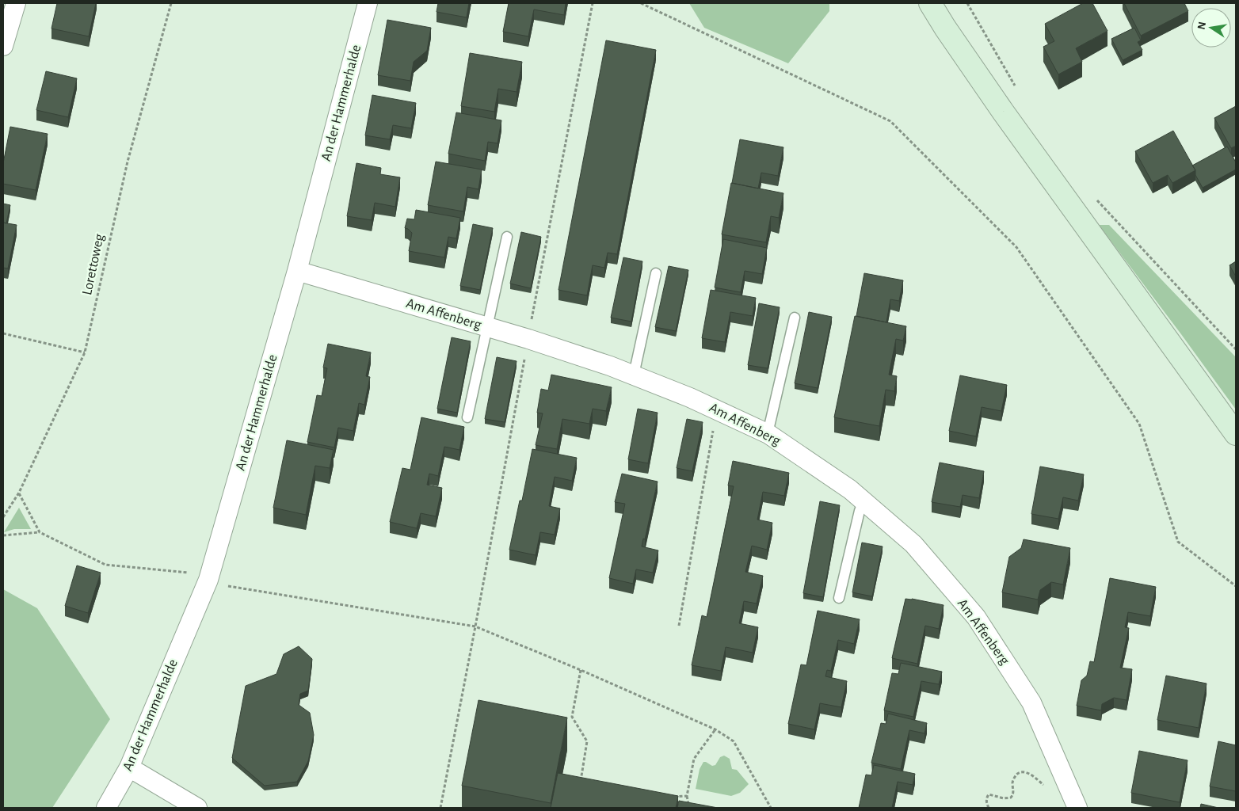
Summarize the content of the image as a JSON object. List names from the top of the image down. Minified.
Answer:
{"streets":{"street":["An der Hammerhalde","Am Affenberg"],"path":["Lorettoweg"]},"crossings":[["An der Hammerhalde","Am Affenberg"]],"north":"left"}
